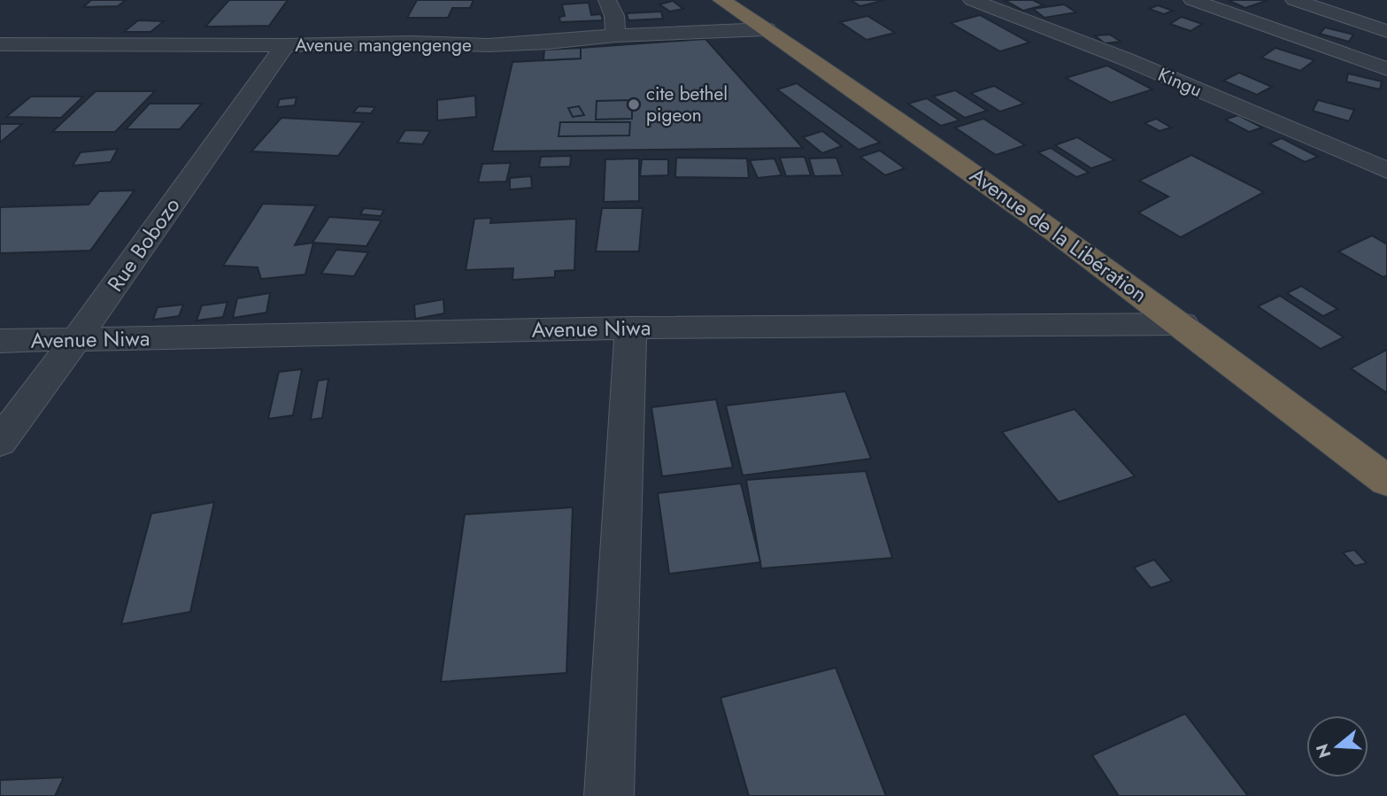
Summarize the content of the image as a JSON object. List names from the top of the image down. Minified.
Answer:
{"streets":{"highway":["Avenue de la Libération"],"street":["Avenue mangengenge","Kingu","Rue Bobozo","Avenue Niwa"]},"crossings":[["Avenue mangengenge","Avenue de la Libération"],["Avenue mangengenge","Rue Bobozo"],["Avenue de la Libération","Avenue Niwa"],["Rue Bobozo","Avenue Niwa"]],"places":["cite bethel pigeon"],"north":"left"}
